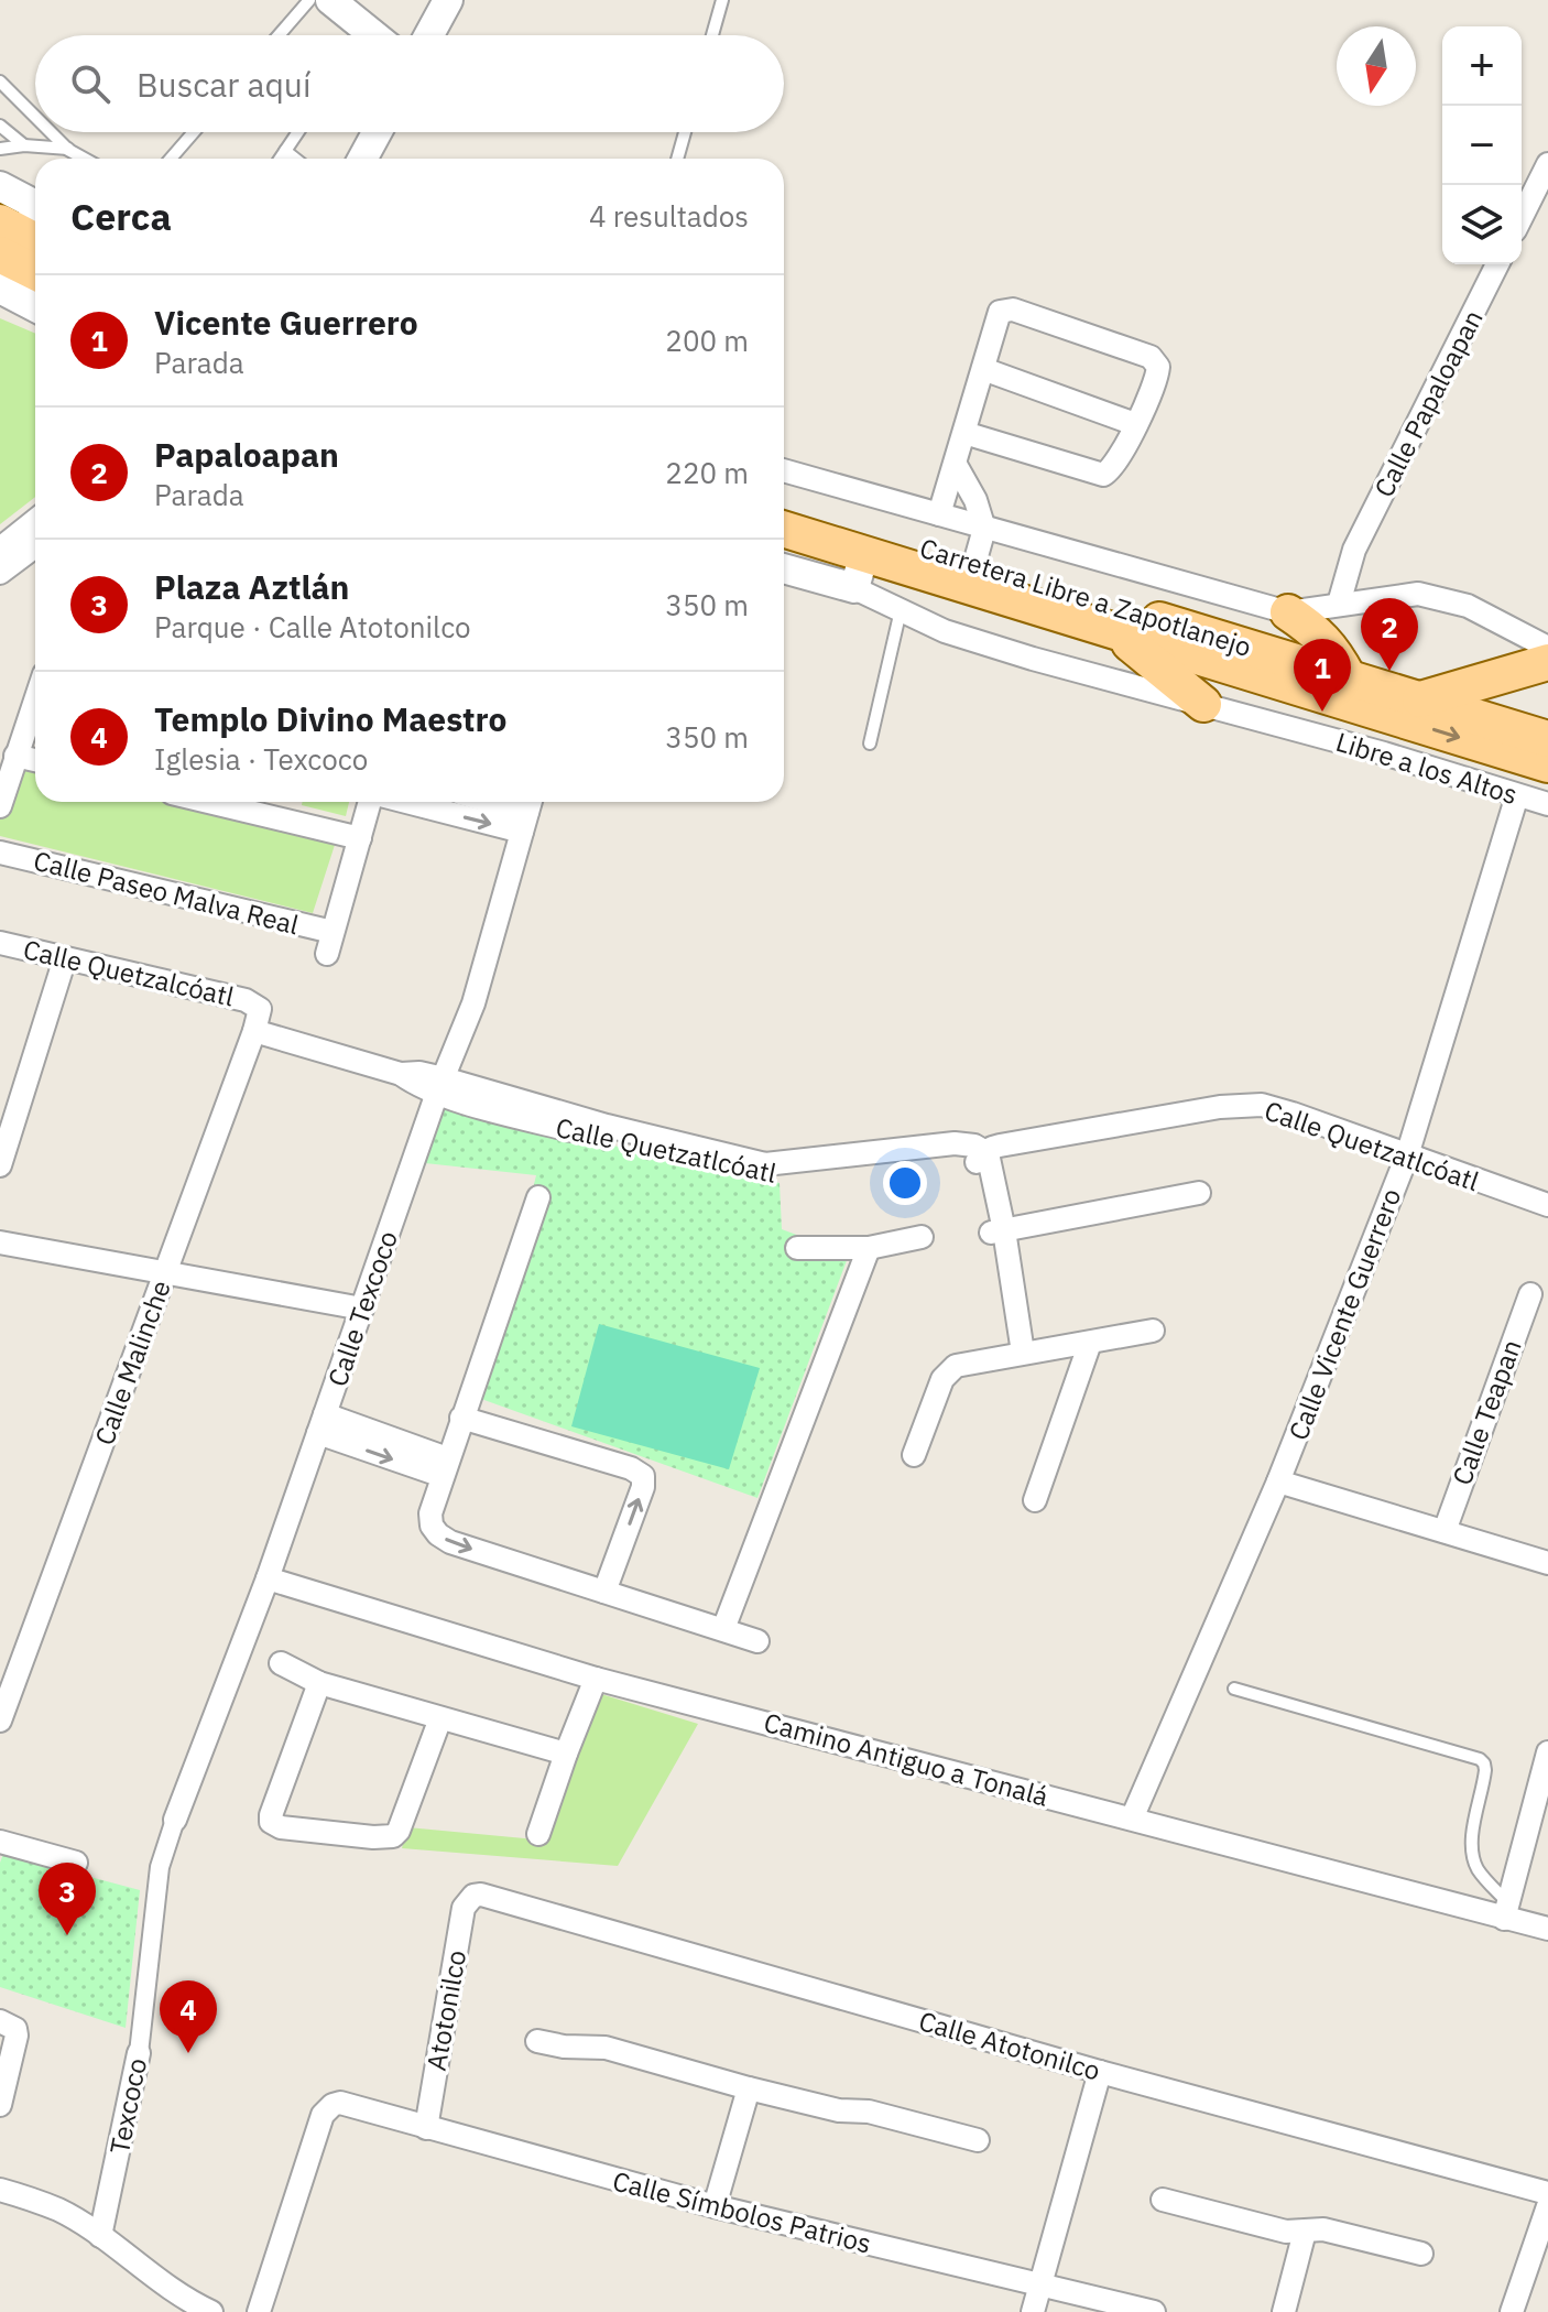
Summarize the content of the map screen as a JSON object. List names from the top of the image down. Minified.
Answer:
{"streets":{"main road":["Carretera Libre a Zapotlanejo"],"street":["Calle Papaloapan","Libre a los Altos","Calle Paseo Malva Real","Calle Quetzalcóatl","Calle Quetzatlcóatl","Calle Texcoco","Calle Vicente Guerrero","Calle Malinche","Calle Teapan","Camino Antiguo a Tonalá","Atotonilco","Calle Atotonilco","Texcoco","Calle Símbolos Patrios"]},"crossings":[["Libre a los Altos","Calle Vicente Guerrero"],["Calle Paseo Malva Real","Calle Texcoco"],["Calle Quetzalcóatl","Calle Malinche"],["Calle Quetzatlcóatl","Calle Texcoco"],["Calle Quetzatlcóatl","Calle Vicente Guerrero"],["Calle Quetzatlcóatl","Calle Malinche"],["Calle Texcoco","Camino Antiguo a Tonalá"],["Calle Texcoco","Texcoco"],["Calle Vicente Guerrero","Camino Antiguo a Tonalá"],["Atotonilco","Calle Atotonilco"],["Atotonilco","Calle Símbolos Patrios"]],"north":"bottom","page":{"map_buttons":["+","−"],"search":"Buscar aquí","heading":["Cerca","4 resultados"],"list":[{"mark":"1","name":"Vicente Guerrero","note":"Parada","value":"200 m"},{"mark":"2","name":"Papaloapan","note":"Parada","value":"220 m"},{"mark":"3","name":"Plaza Aztlán","note":"Parque · Calle Atotonilco","value":"350 m"},{"mark":"4","name":"Templo Divino Maestro","note":"Iglesia · Texcoco","value":"350 m"}],"pins":["2","1","3","4"]}}
